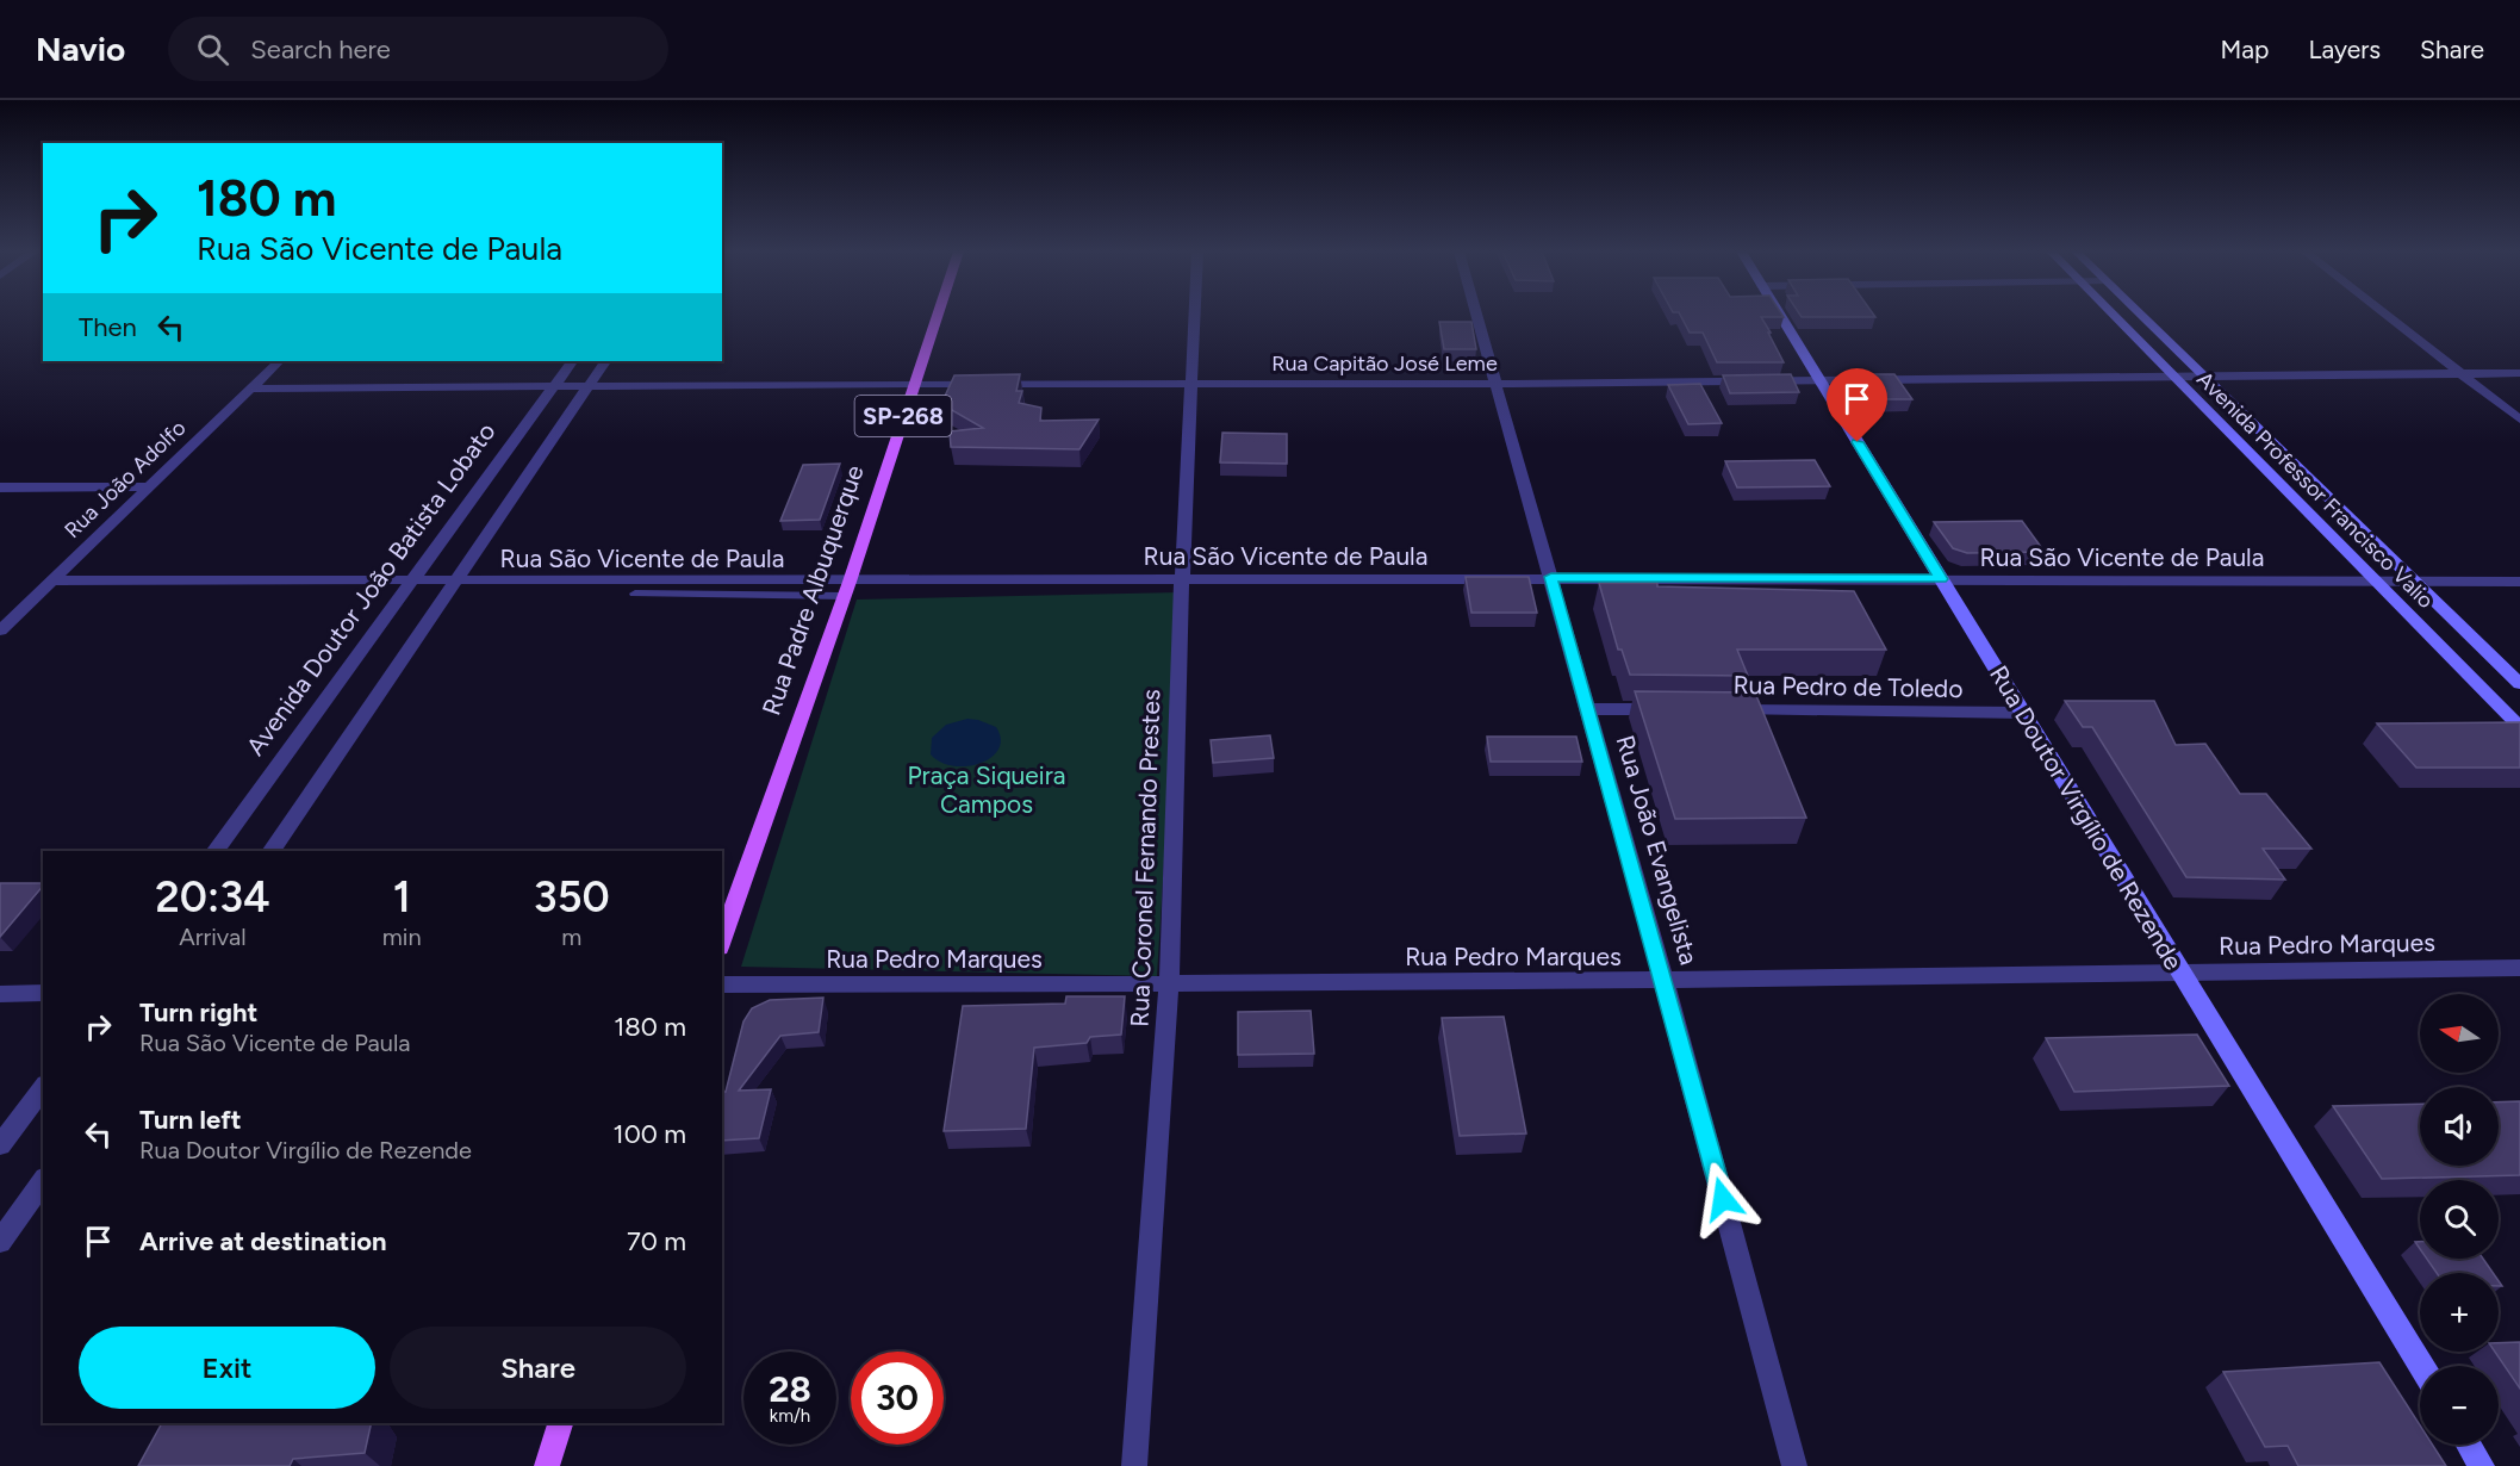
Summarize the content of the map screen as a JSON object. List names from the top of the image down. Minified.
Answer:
{"streets":{"main road":["SP-268","Avenida Professor Francisco Valio","Rua Padre Albuquerque","Rua Doutor Virgílio de Rezende"],"street":["Rua Capitão José Leme","Rua João Adolfo","Rua São Vicente de Paula","Avenida Doutor João Batista Lobato","Rua Pedro de Toledo","Rua João Evangelista","Rua Coronel Fernando Prestes","Rua Pedro Marques"]},"crossings":[["Rua Capitão José Leme","Rua João Adolfo"],["Rua Capitão José Leme","Avenida Professor Francisco Valio"],["Rua Capitão José Leme","Avenida Doutor João Batista Lobato"],["Rua Capitão José Leme","Rua Padre Albuquerque"],["Rua Capitão José Leme","Rua Doutor Virgílio de Rezende"],["Rua Capitão José Leme","Rua João Evangelista"],["Rua Capitão José Leme","Rua Coronel Fernando Prestes"],["Rua João Adolfo","Rua São Vicente de Paula"],["Avenida Professor Francisco Valio","Rua São Vicente de Paula"],["Rua São Vicente de Paula","Avenida Doutor João Batista Lobato"],["Rua São Vicente de Paula","Rua Padre Albuquerque"],["Rua São Vicente de Paula","Rua Doutor Virgílio de Rezende"],["Rua São Vicente de Paula","Rua João Evangelista"],["Rua São Vicente de Paula","Rua Coronel Fernando Prestes"],["Rua Pedro de Toledo","Rua Doutor Virgílio de Rezende"],["Rua Doutor Virgílio de Rezende","Rua Pedro Marques"],["Rua João Evangelista","Rua Pedro Marques"],["Rua Coronel Fernando Prestes","Rua Pedro Marques"]],"parks":["Praça Siqueira Campos"],"north":"left","page":{"header":"Navio","search":"Search here","nav":["Map","Layers","Share"],"turn":["180 m","Rua São Vicente de Paula"],"then":"Then","eta":["20:34","Arrival","1","min","350","m"],"list":[{"name":"Turn right","note":"Rua São Vicente de Paula","value":"180 m"},{"name":"Turn left","note":"Rua Doutor Virgílio de Rezende","value":"100 m"},{"name":"Arrive at destination","value":"70 m"}],"map_buttons":["+","−"],"buttons":["Exit","Share"],"speed":"28 km/h","limit":"30"}}
